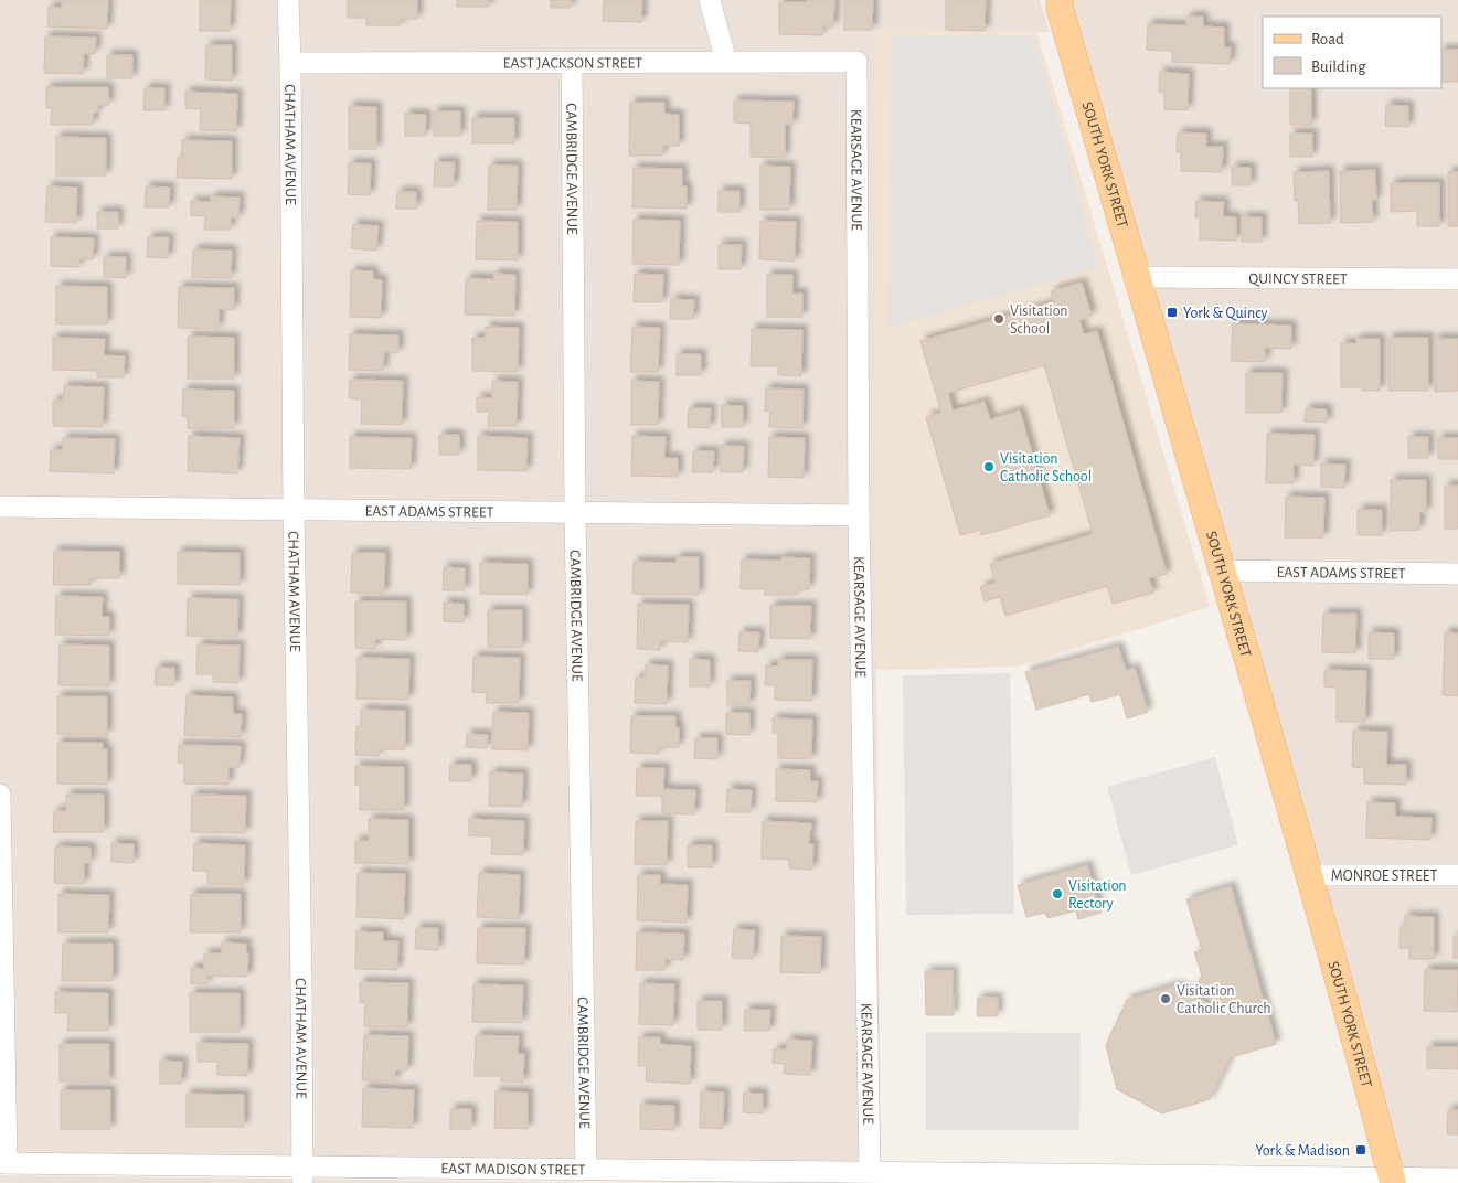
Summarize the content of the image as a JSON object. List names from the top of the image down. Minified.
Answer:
{"streets":{"main road":["SOUTH YORK STREET"],"street":["EAST JACKSON STREET","CHATHAM AVENUE","CAMBRIDGE AVENUE","KEARSAGE AVENUE","QUINCY STREET","EAST ADAMS STREET","MONROE STREET","EAST MADISON STREET"]},"crossings":[["EAST JACKSON STREET","CHATHAM AVENUE"],["EAST JACKSON STREET","CAMBRIDGE AVENUE"],["EAST JACKSON STREET","KEARSAGE AVENUE"],["CHATHAM AVENUE","EAST ADAMS STREET"],["CHATHAM AVENUE","EAST MADISON STREET"],["SOUTH YORK STREET","QUINCY STREET"],["SOUTH YORK STREET","EAST ADAMS STREET"],["SOUTH YORK STREET","MONROE STREET"],["SOUTH YORK STREET","EAST MADISON STREET"],["CAMBRIDGE AVENUE","EAST ADAMS STREET"],["CAMBRIDGE AVENUE","EAST MADISON STREET"],["KEARSAGE AVENUE","EAST ADAMS STREET"],["KEARSAGE AVENUE","EAST MADISON STREET"]],"places":{"transit":["York & Quincy","York & Madison"],"other":["Visitation School","Visitation Catholic School","Visitation Rectory","Visitation Catholic Church"]},"legend":["Road","Building"]}
